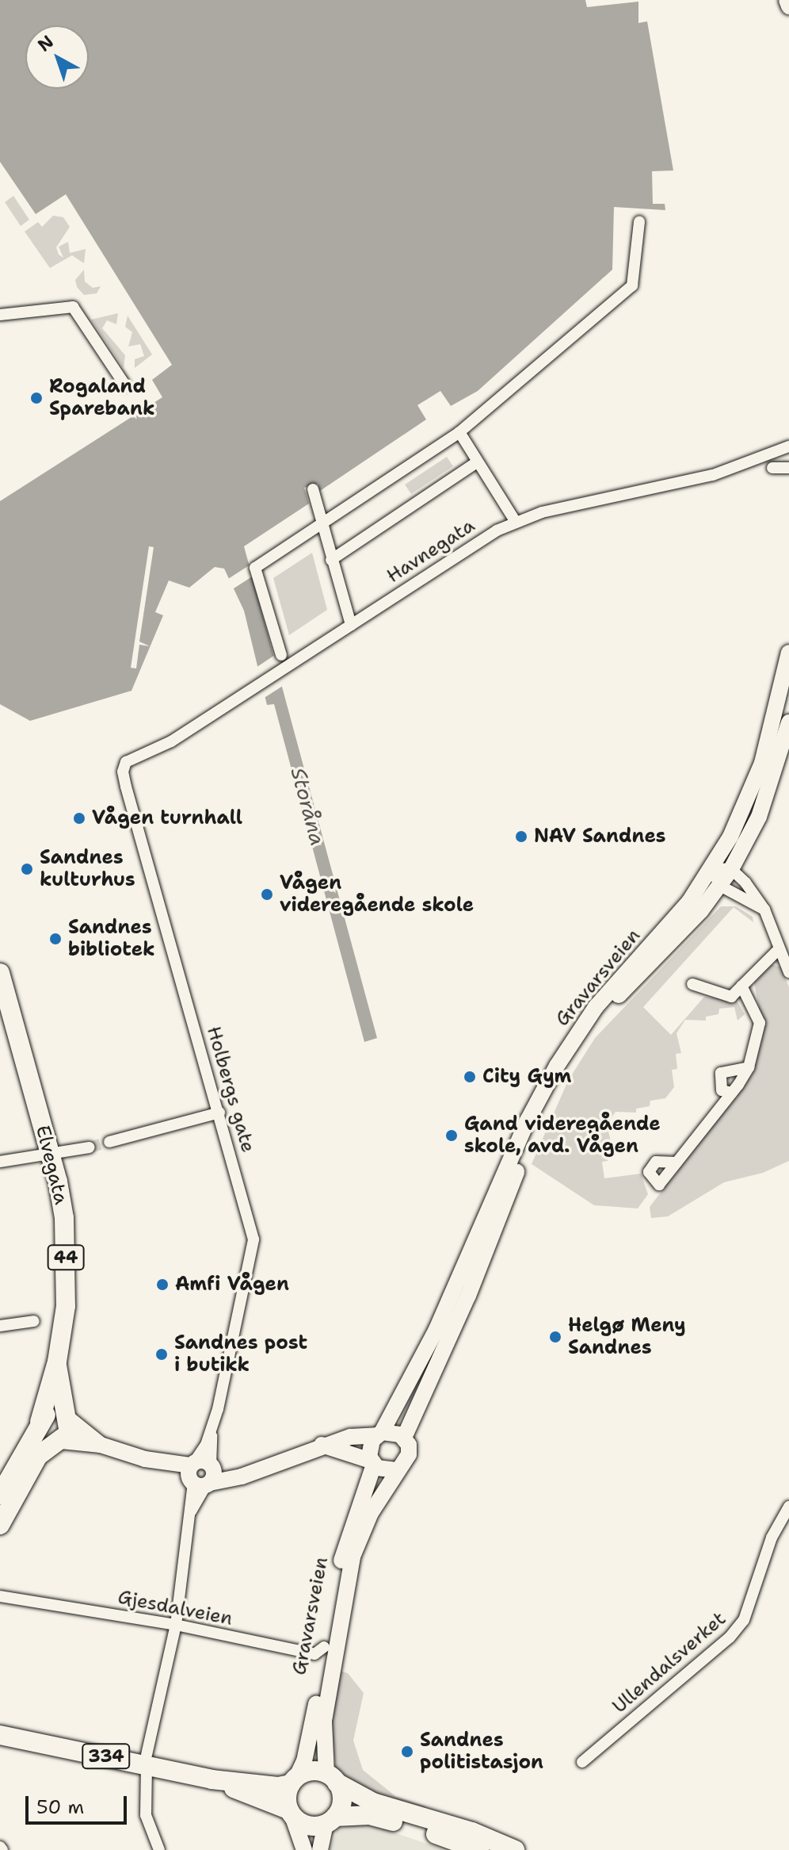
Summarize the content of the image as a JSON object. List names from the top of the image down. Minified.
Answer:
{"streets":{"main road":["Gravarsveien","Elvegata","44","334"],"street":["Havnegata","Holbergs gate","Gjesdalveien","Ullendalsverket"]},"crossings":[["Havnegata","Holbergs gate"],["Gravarsveien","Gjesdalveien"],["Gravarsveien","334"],["Elvegata","44"]],"water":["Storåna"],"places":["Rogaland Sparebank","Vågen turnhall","NAV Sandnes","Sandnes kulturhus","Vågen videregående skole","Sandnes bibliotek","City Gym","Gand videregående skole, avd. Vågen","Amfi Vågen","Helgø Meny Sandnes","Sandnes post i butikk","Sandnes politistasjon"],"scale_bar":"50 m","north":"top left"}
